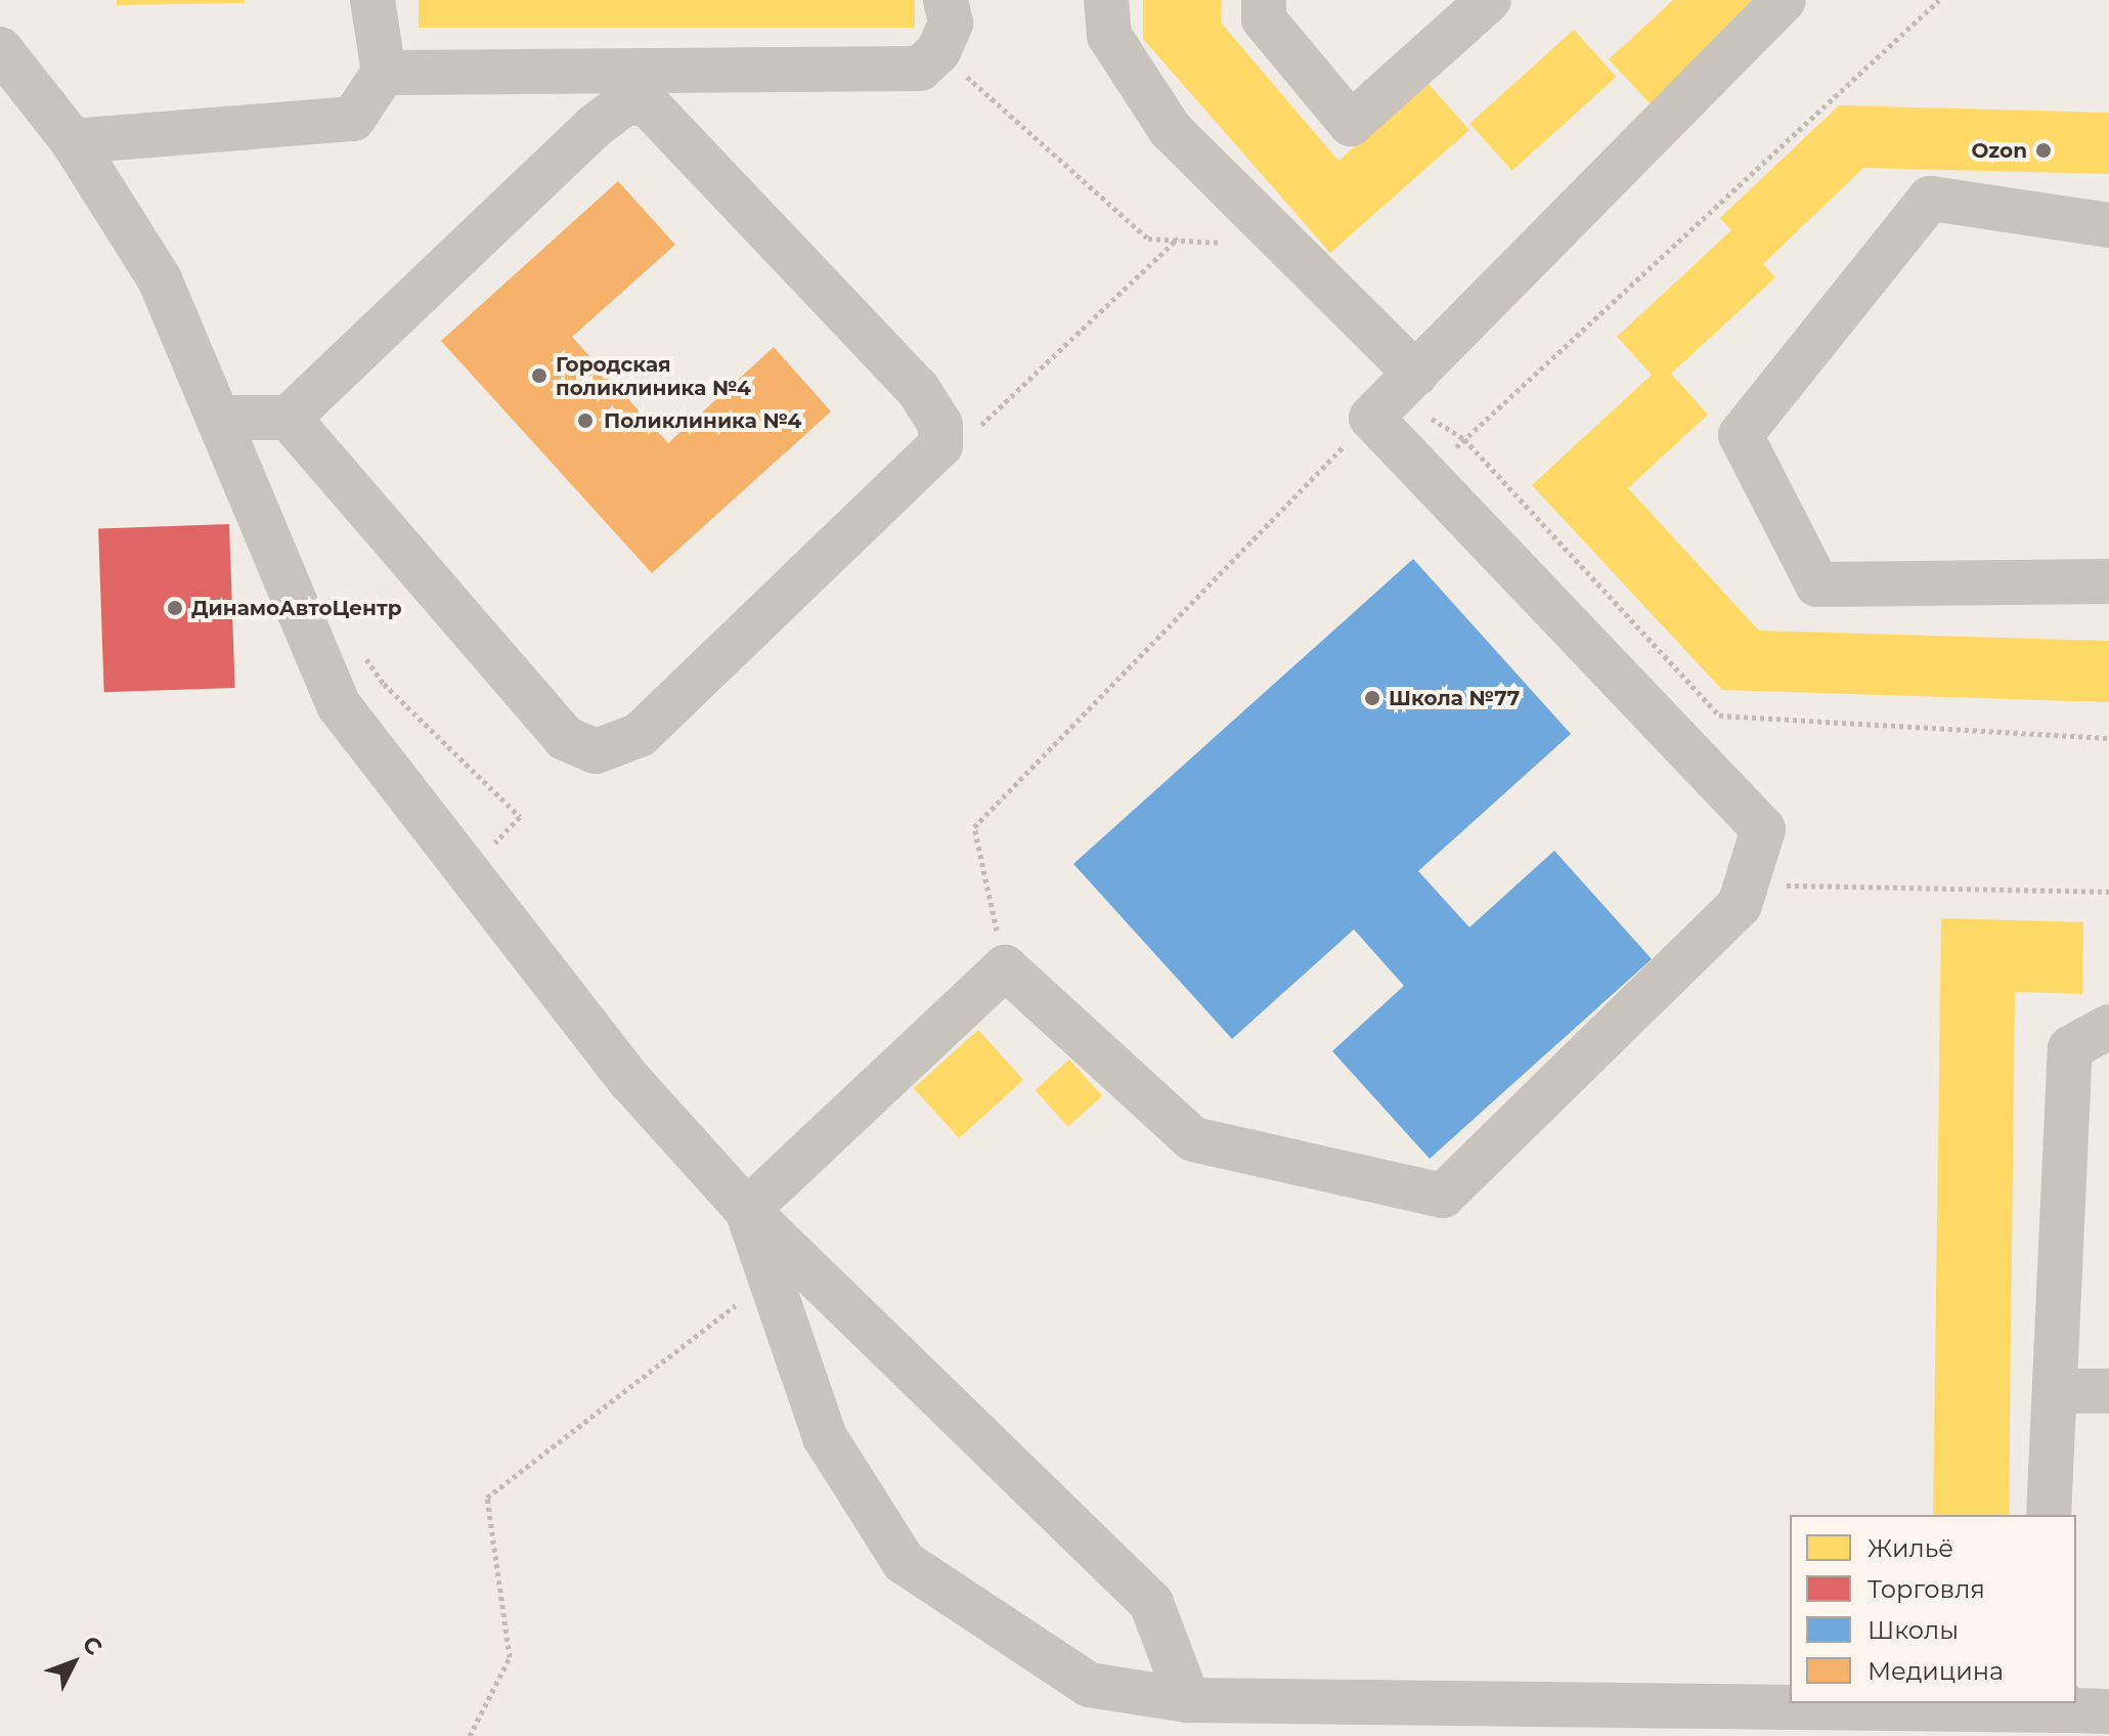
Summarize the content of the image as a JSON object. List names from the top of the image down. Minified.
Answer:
{"places":["Ozon","Городская поликлиника №4","Поликлиника №4","ДинамоАвтоЦентр","Школа №77"],"legend":["Жильё","Торговля","Школы","Медицина"],"north":"top right"}
